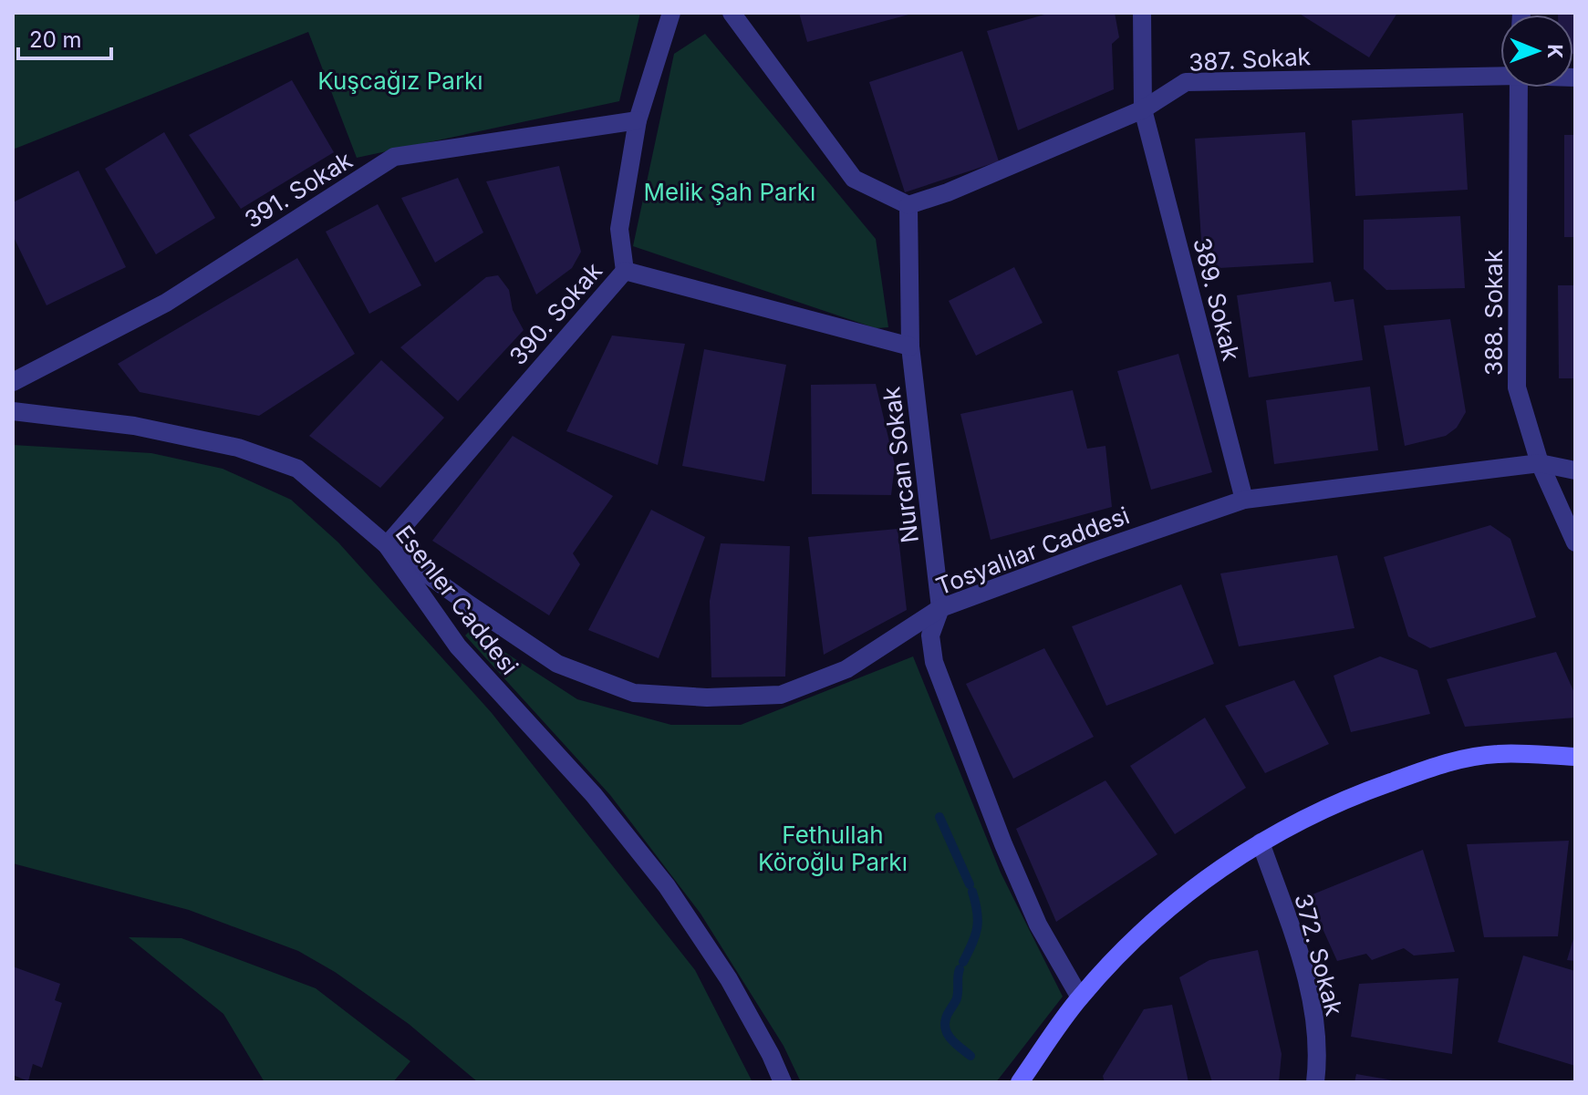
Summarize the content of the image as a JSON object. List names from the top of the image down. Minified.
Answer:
{"streets":{"street":["387. Sokak","391. Sokak","389. Sokak","388. Sokak","390. Sokak","Nurcan Sokak","Tosyalılar Caddesi","Esenler Caddesi","372. Sokak"]},"crossings":[["387. Sokak","389. Sokak"],["387. Sokak","Nurcan Sokak"],["389. Sokak","Tosyalılar Caddesi"],["388. Sokak","Tosyalılar Caddesi"],["390. Sokak","Nurcan Sokak"],["390. Sokak","Tosyalılar Caddesi"],["390. Sokak","Esenler Caddesi"],["Nurcan Sokak","Tosyalılar Caddesi"],["Tosyalılar Caddesi","Esenler Caddesi"]],"parks":["Kuşcağız Parkı","Melik Şah Parkı","Fethullah Köroğlu Parkı"],"scale_bar":"20 m","north":"right"}
